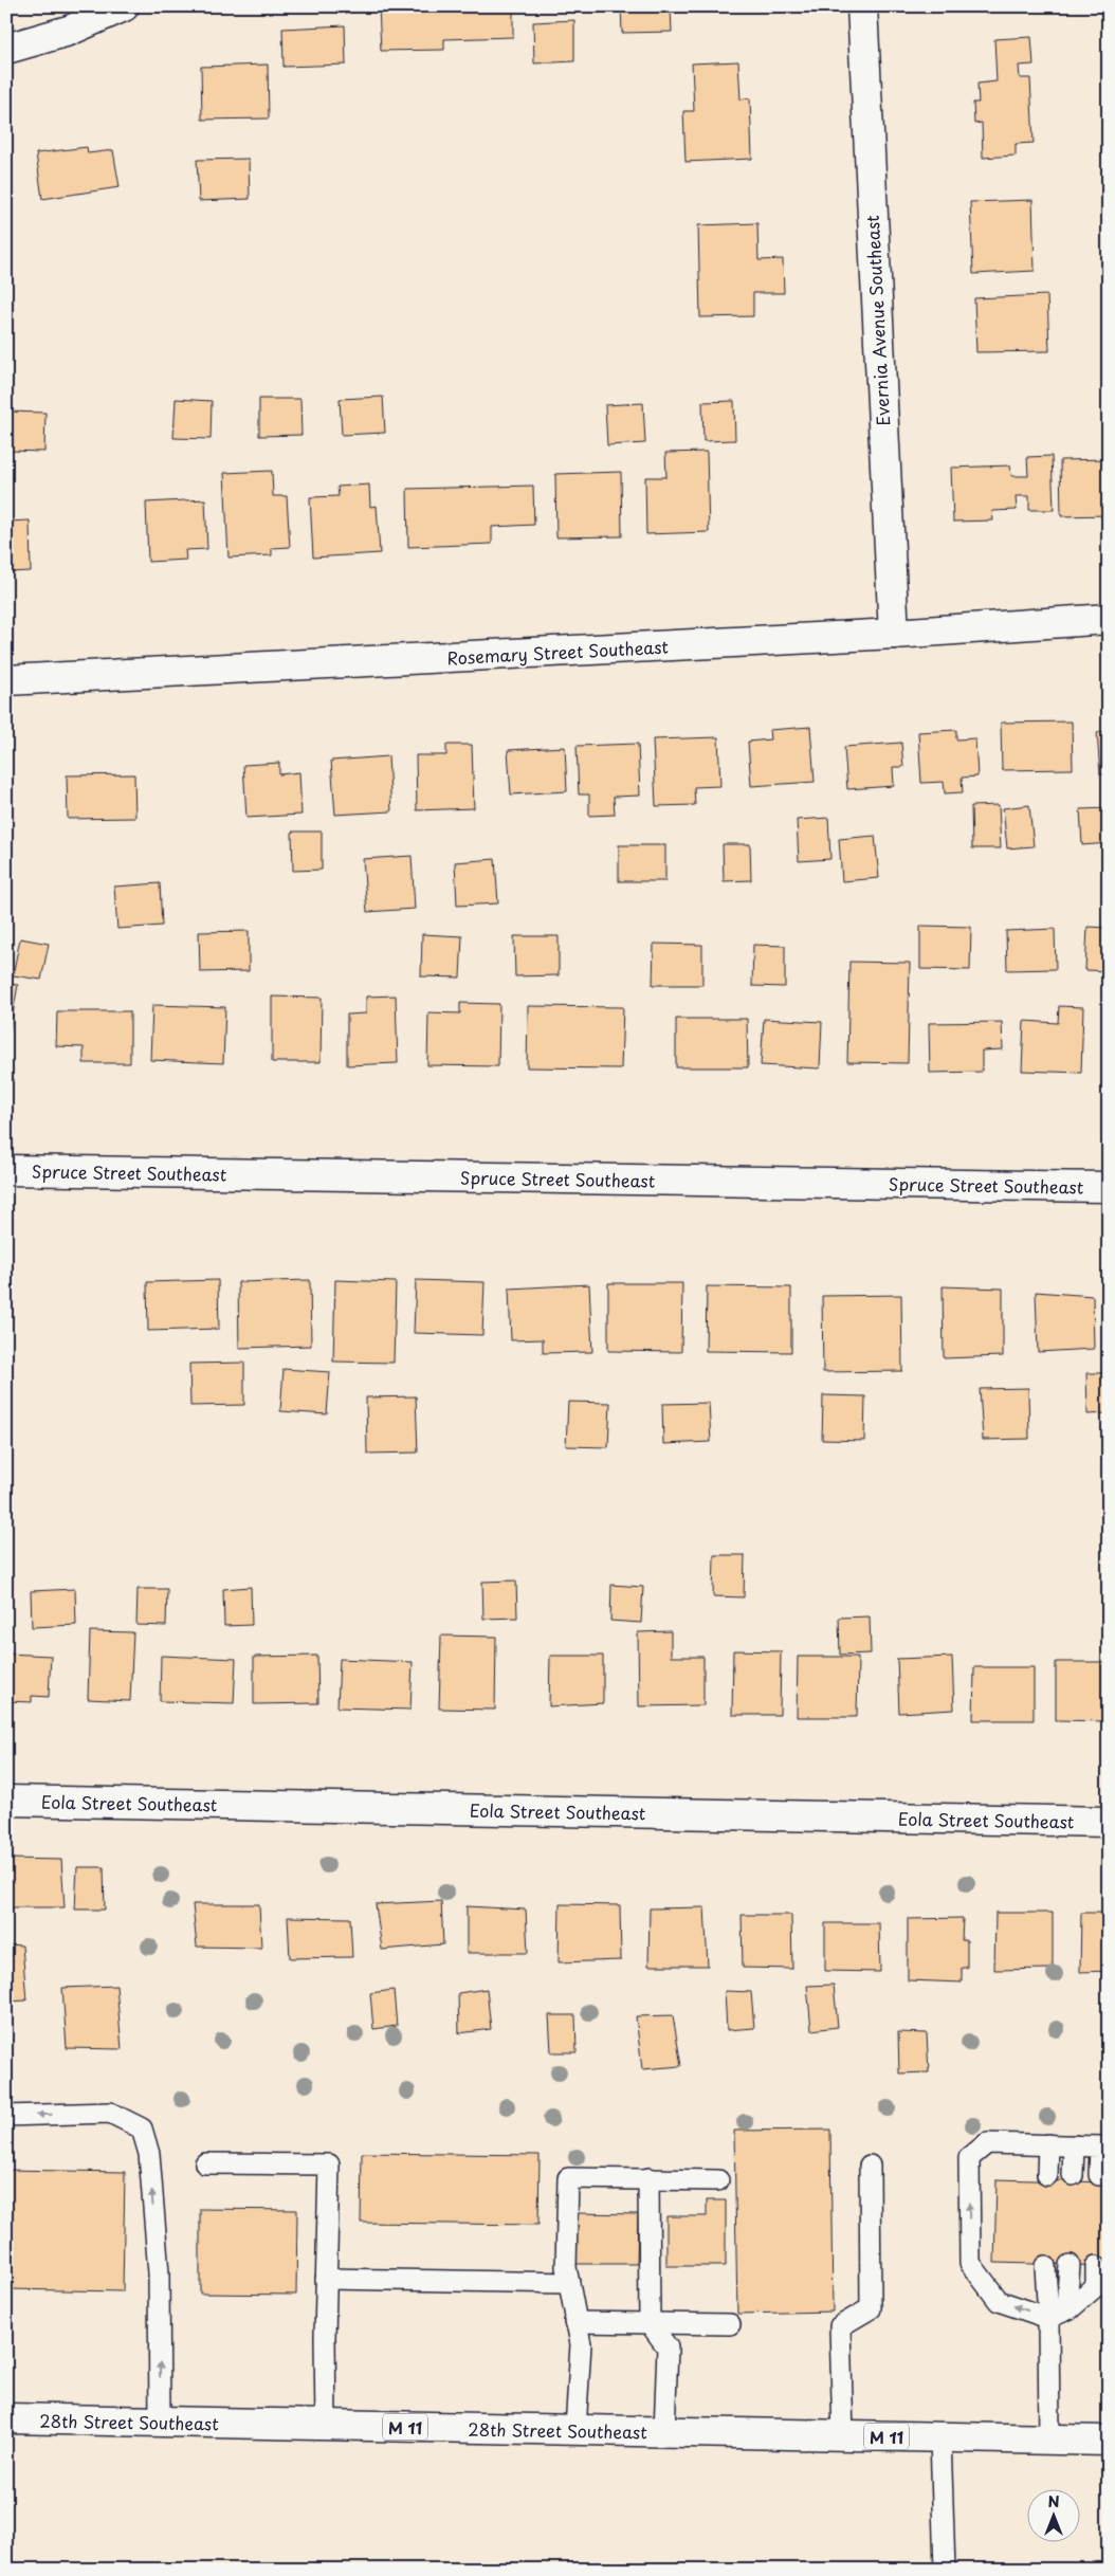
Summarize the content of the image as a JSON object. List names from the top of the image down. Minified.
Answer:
{"streets":{"street":["Evernia Avenue Southeast","Rosemary Street Southeast","Spruce Street Southeast","Eola Street Southeast","28th Street Southeast","M 11"]},"crossings":[["Evernia Avenue Southeast","Rosemary Street Southeast"]],"north":"top"}
